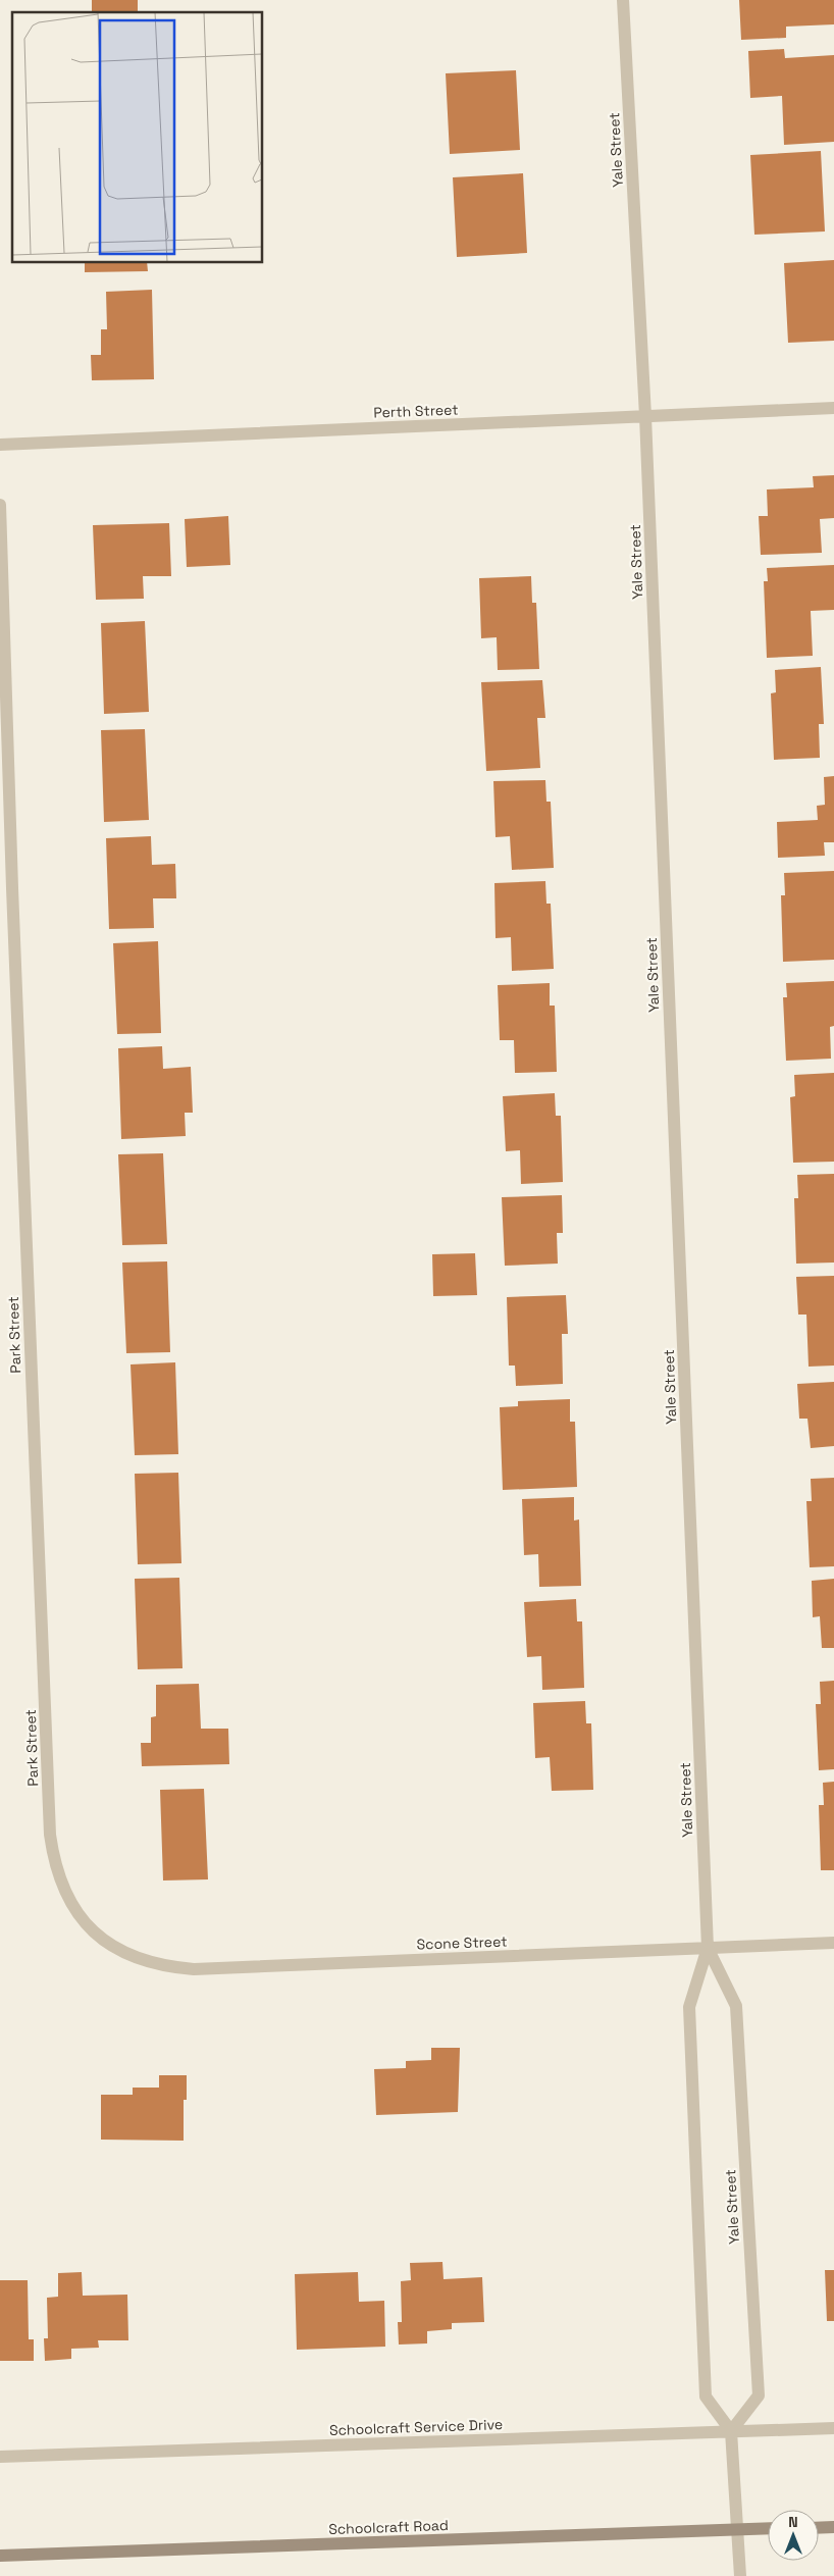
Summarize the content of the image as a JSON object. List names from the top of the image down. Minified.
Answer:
{"streets":{"main road":["Schoolcraft Road"],"street":["Yale Street","Perth Street","Park Street","Scone Street","Schoolcraft Service Drive"]},"crossings":[["Yale Street","Perth Street"],["Yale Street","Scone Street"],["Yale Street","Schoolcraft Service Drive"],["Park Street","Scone Street"]],"north":"top"}
